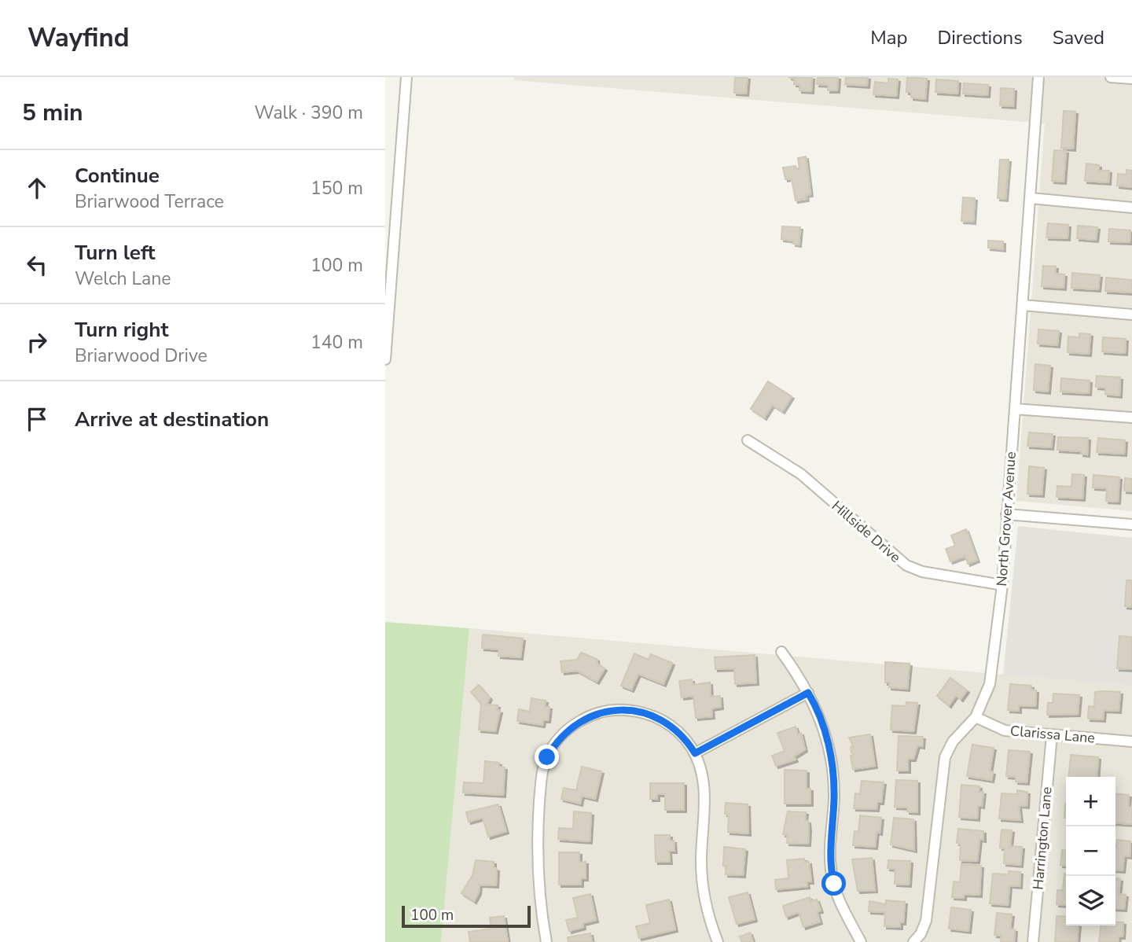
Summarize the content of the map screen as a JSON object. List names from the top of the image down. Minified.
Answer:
{"streets":{"street":["North Grover Avenue","Hillside Drive","Clarissa Lane","Harrington Lane"]},"crossings":[["North Grover Avenue","Hillside Drive"],["North Grover Avenue","Clarissa Lane"],["Clarissa Lane","Harrington Lane"]],"scale_bar":"100 m","page":{"header":"Wayfind","nav":["Map","Directions","Saved"],"heading":["5 min","Walk · 390 m"],"list":[["Continue","Briarwood Terrace","150 m"],["Turn left","Welch Lane","100 m"],["Turn right","Briarwood Drive","140 m"],"Arrive at destination"],"map_buttons":["+","−"],"scale":"100 m"}}
